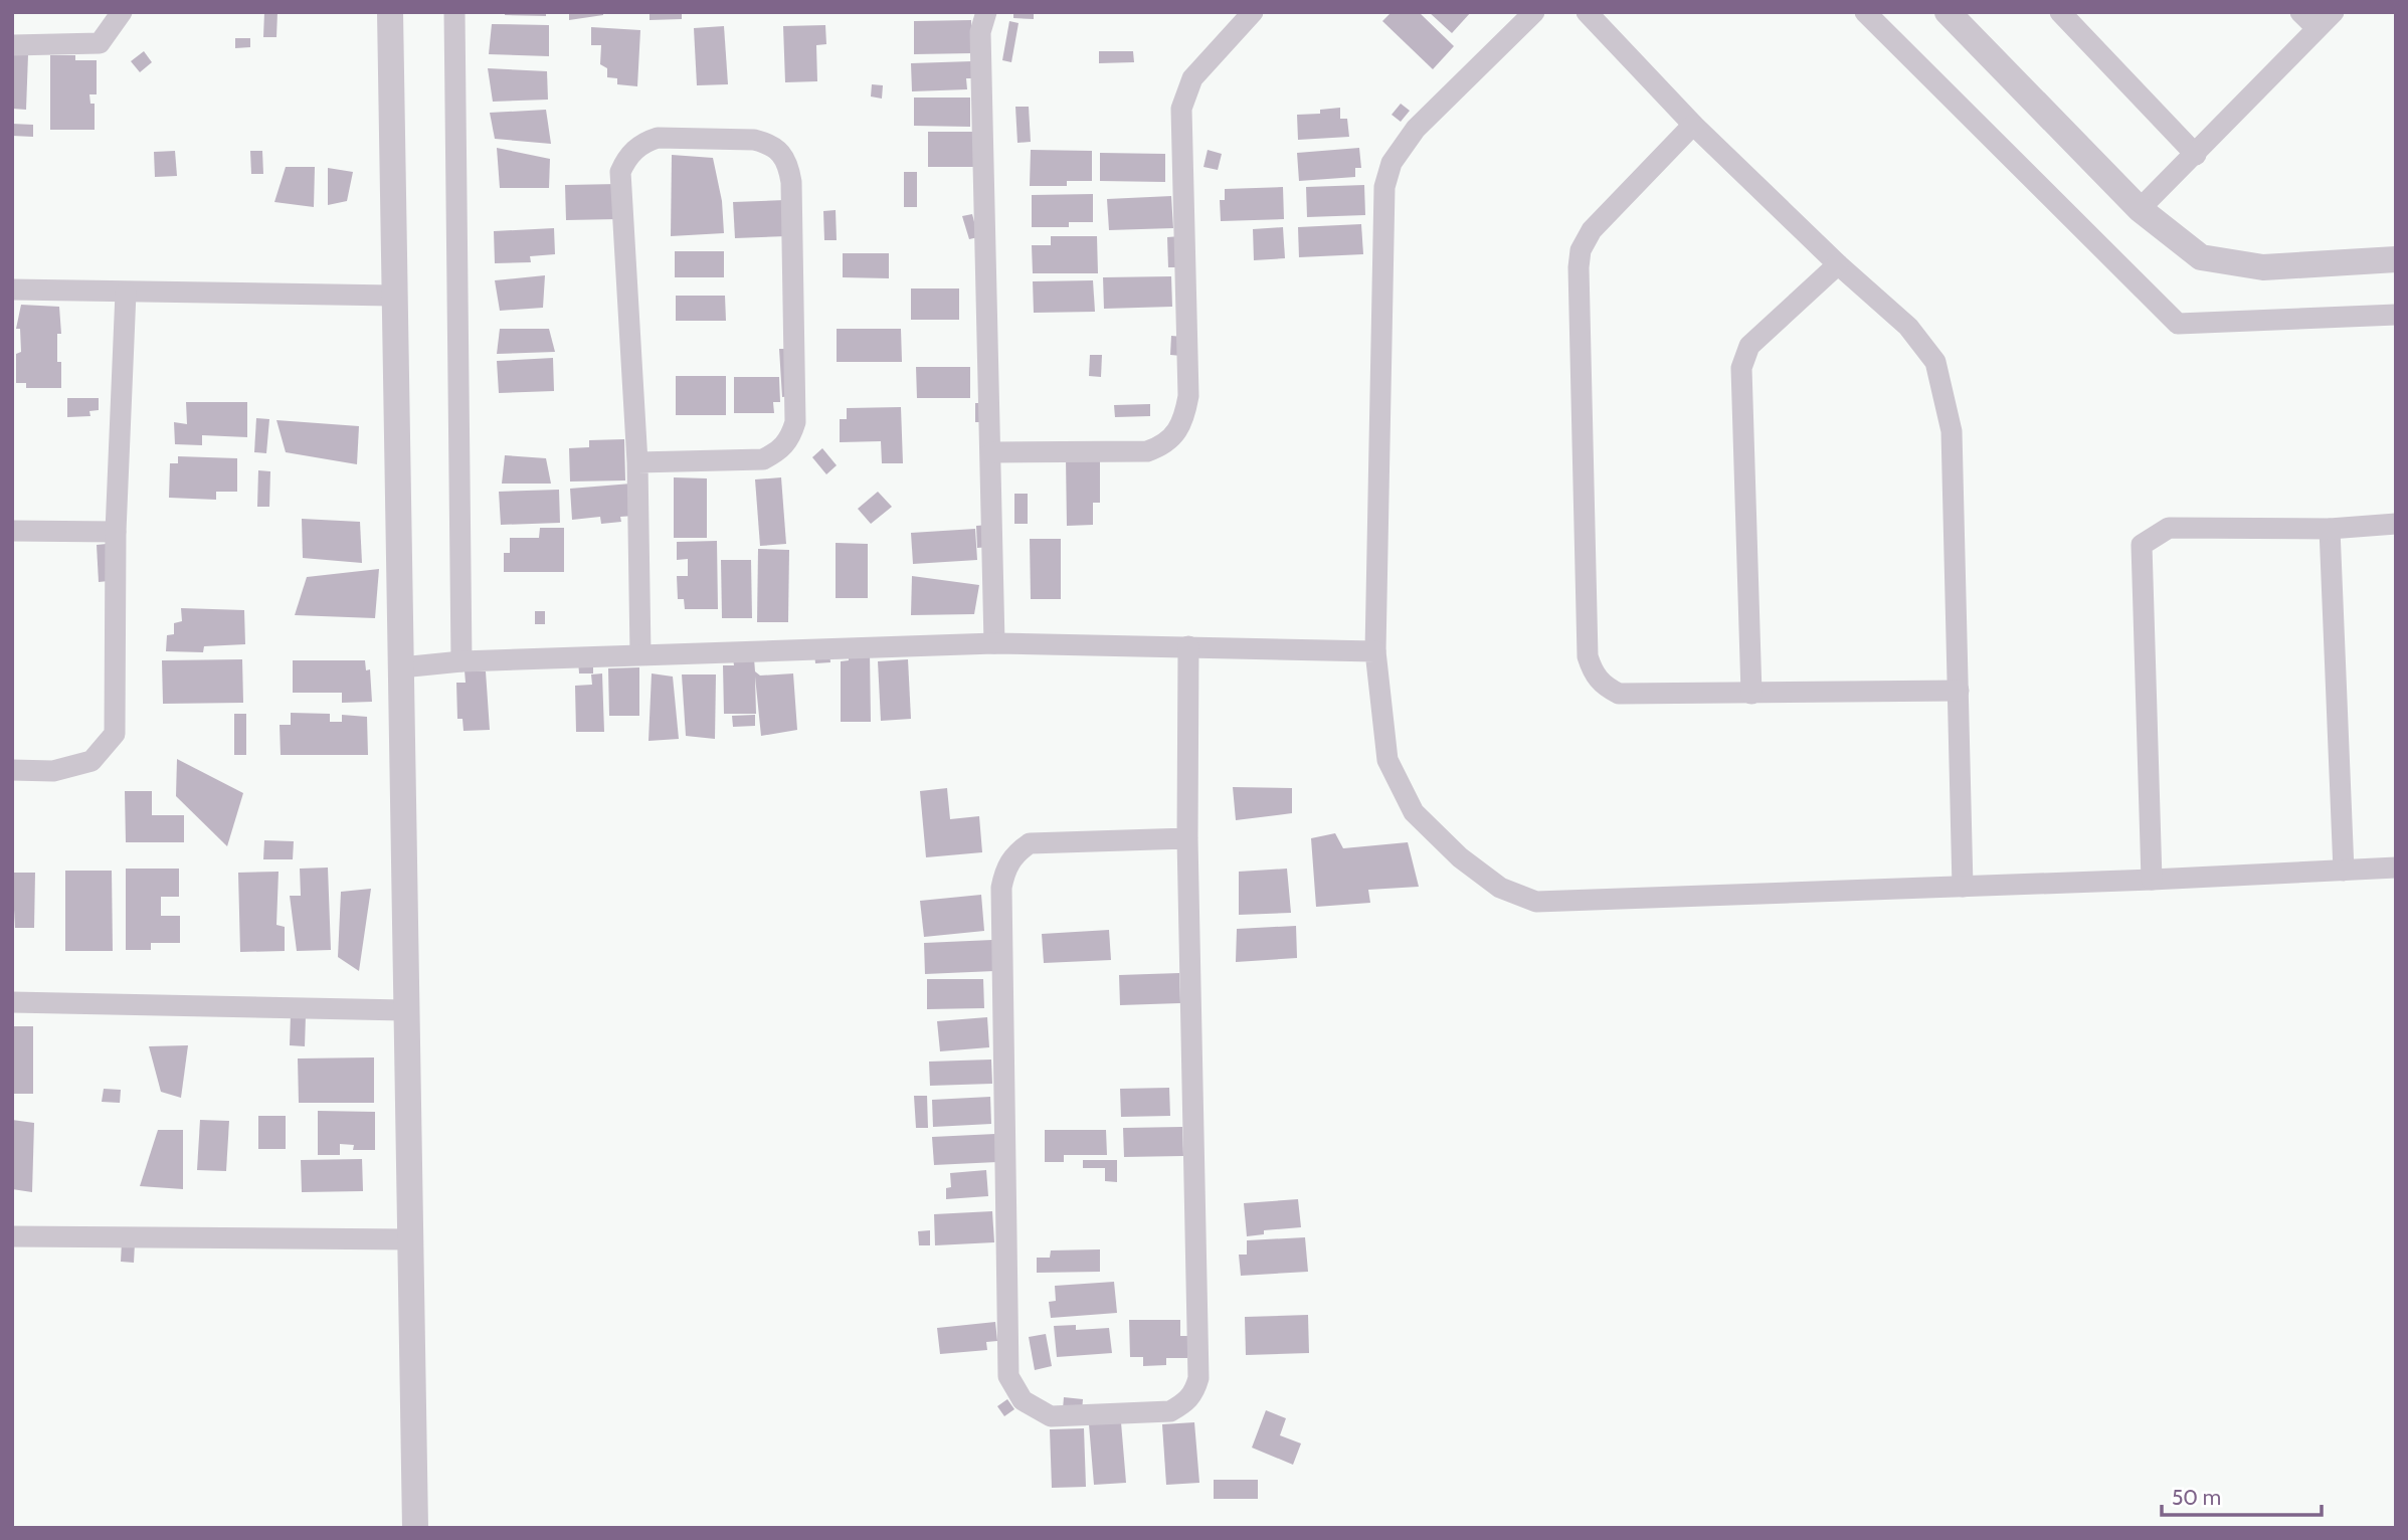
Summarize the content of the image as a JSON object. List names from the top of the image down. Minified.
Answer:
{"scale_bar":"50 m"}
